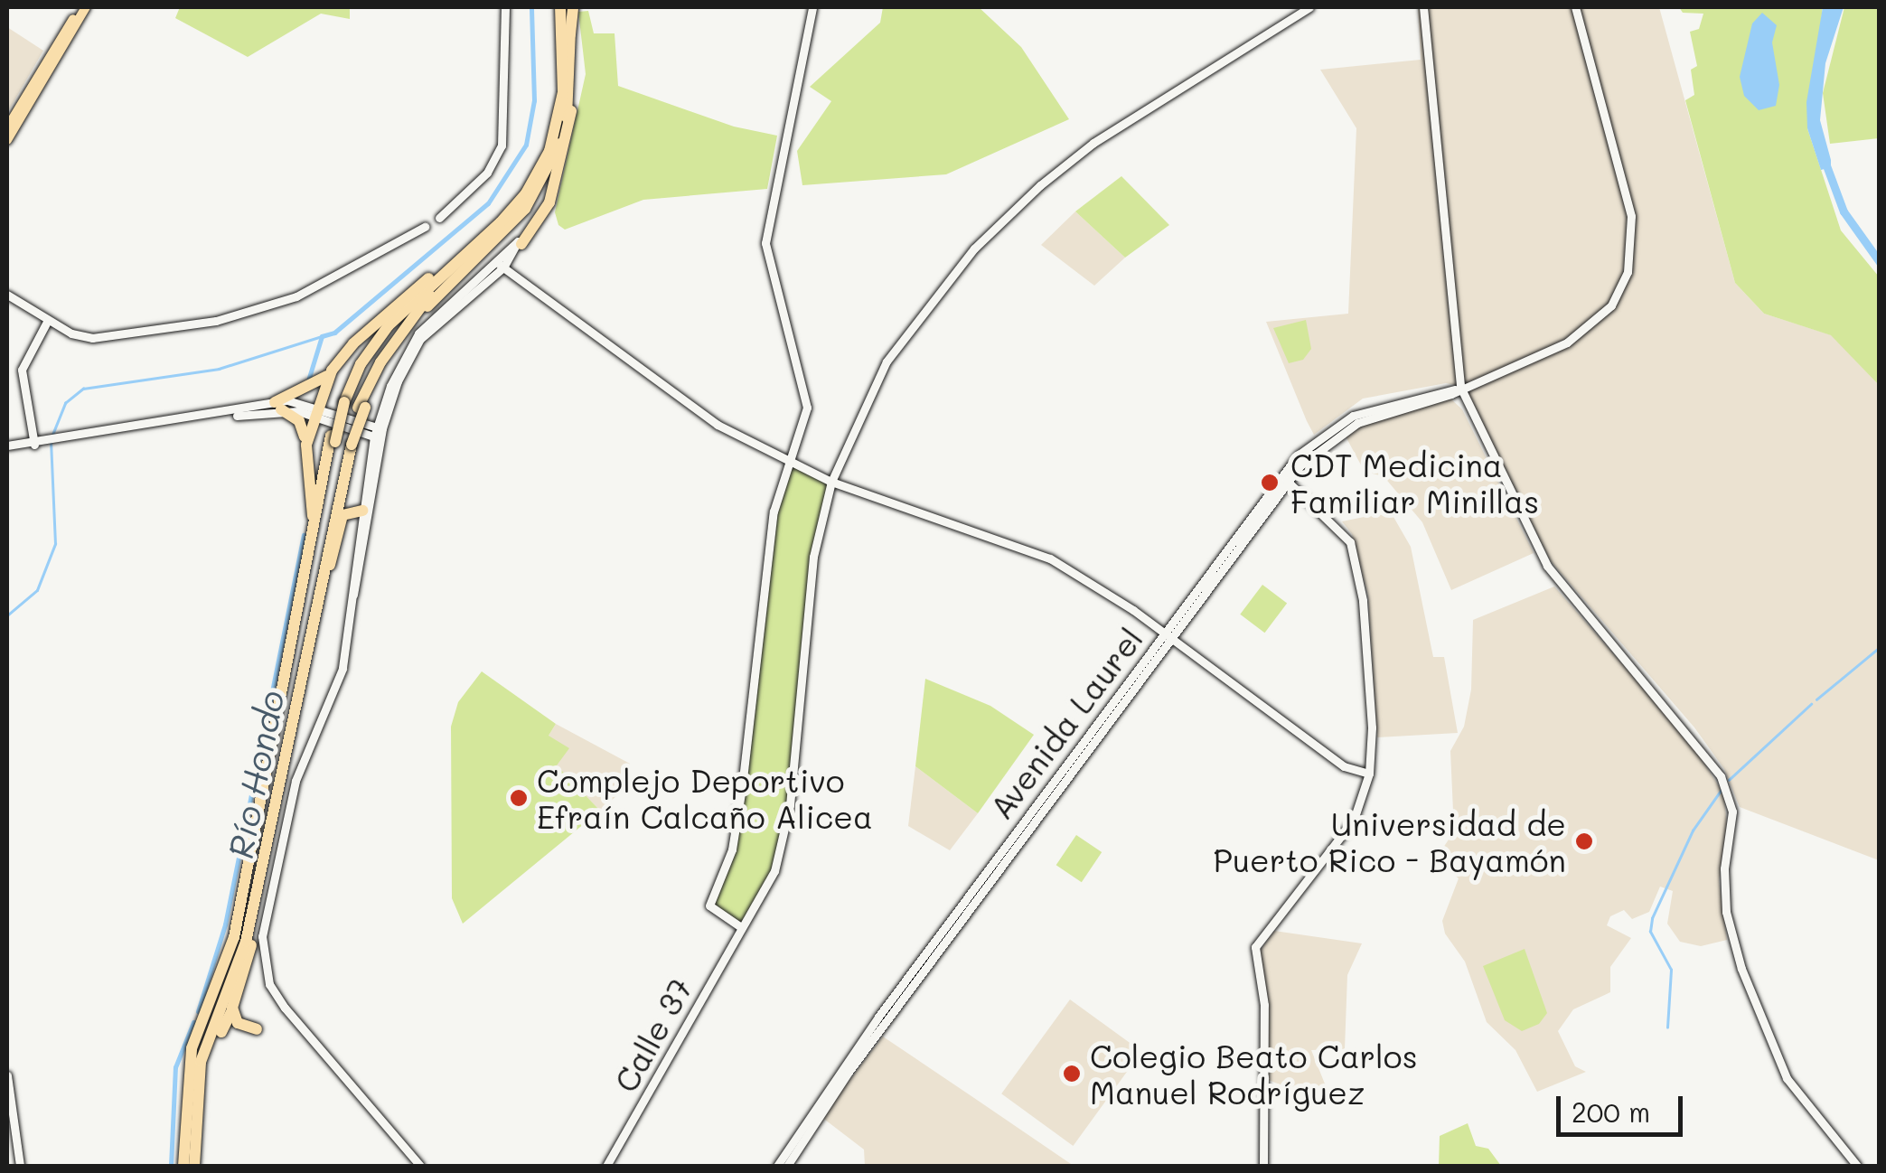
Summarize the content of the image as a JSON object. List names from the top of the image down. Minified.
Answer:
{"streets":{"street":["Avenida Laurel","Calle 37"]},"water":["Río Hondo"],"places":["CDT Medicina Familiar Minillas","Complejo Deportivo Efraín Calcaño Alicea","Universidad de Puerto Rico - Bayamón","Colegio Beato Carlos Manuel Rodríguez"],"scale_bar":"200 m"}
